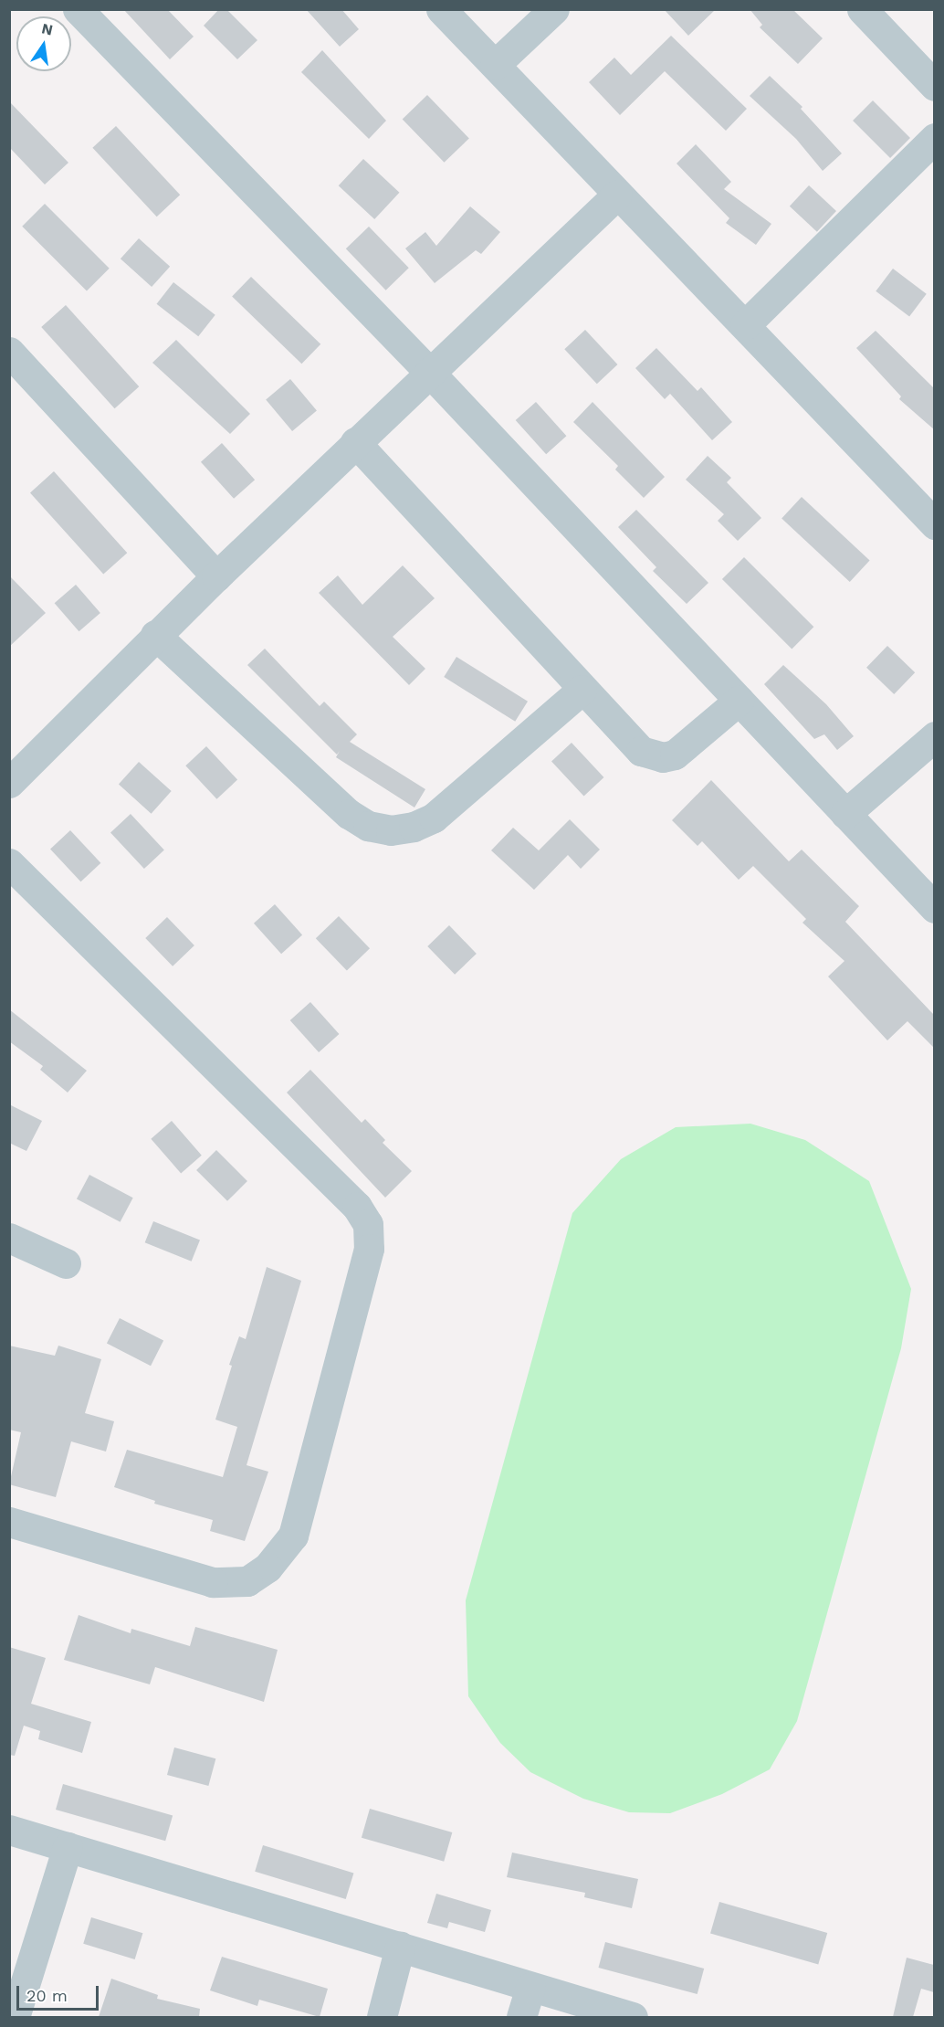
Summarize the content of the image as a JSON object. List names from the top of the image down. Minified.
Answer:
{"scale_bar":"20 m","north":"top"}
